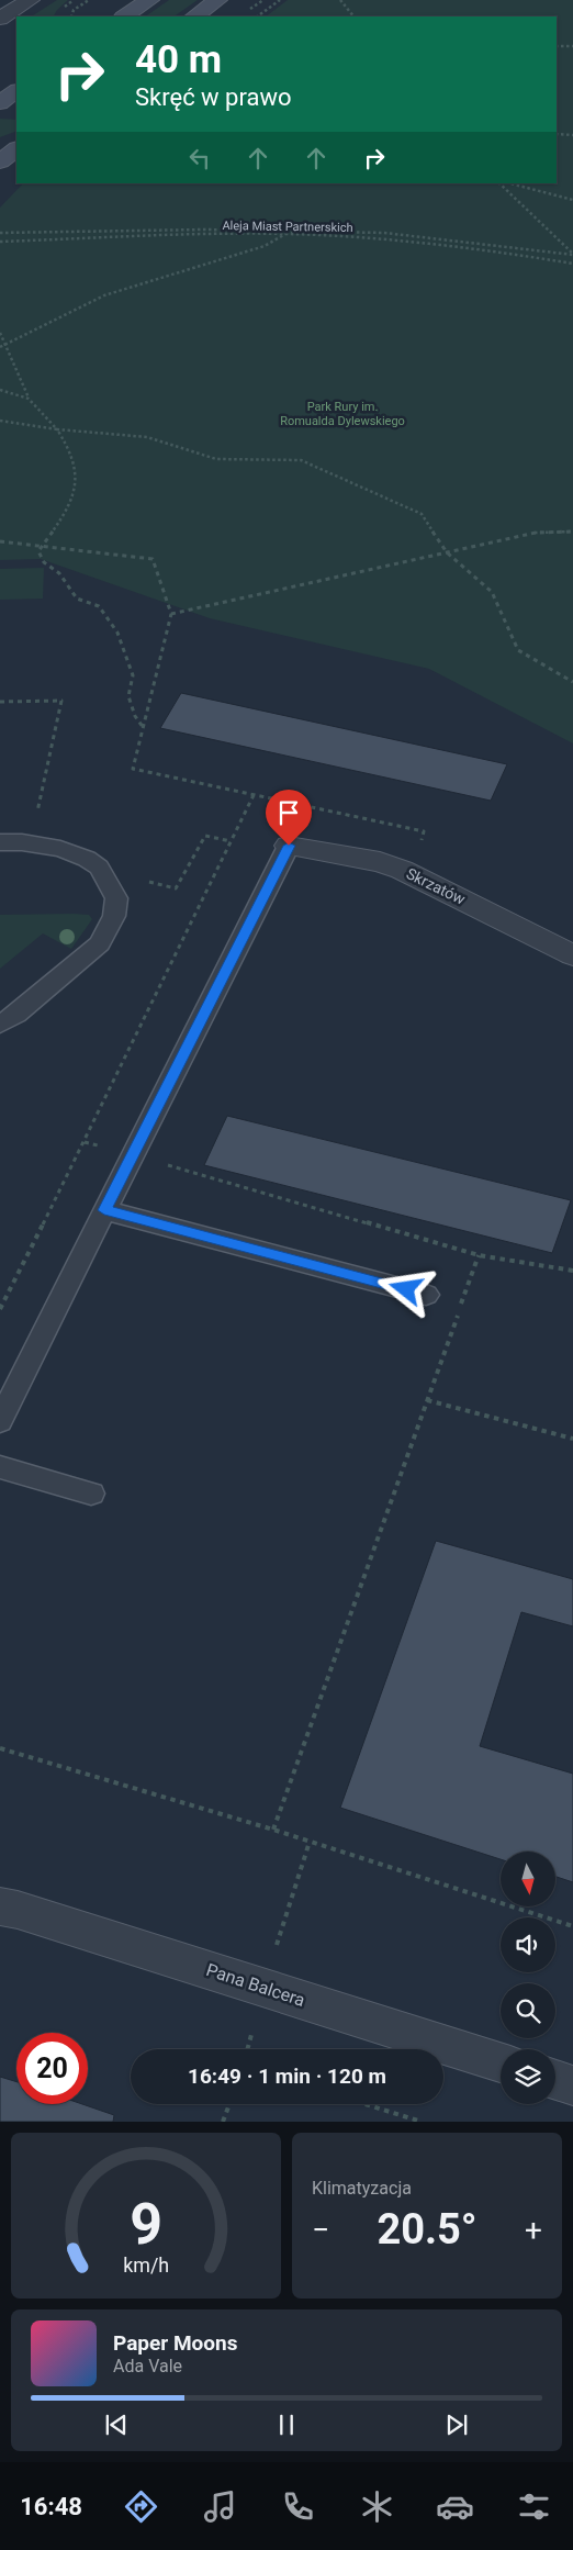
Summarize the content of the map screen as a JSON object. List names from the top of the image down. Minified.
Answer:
{"streets":{"street":["Skrzatów","Pana Balcera"],"path":["Aleja Miast Partnerskich"]},"parks":["Park Rury im. Romualda Dylewskiego"],"north":"bottom","page":{"turn":["40 m","Skręć w prawo"],"limit":"20","trip":"16:49 · 1 min · 120 m","tile":"Klimatyzacja","heat":["−","20.5°","+"],"song":["Paper Moons","Ada Vale"],"tabs":"16:48","gauge":["9","km/h"]}}
